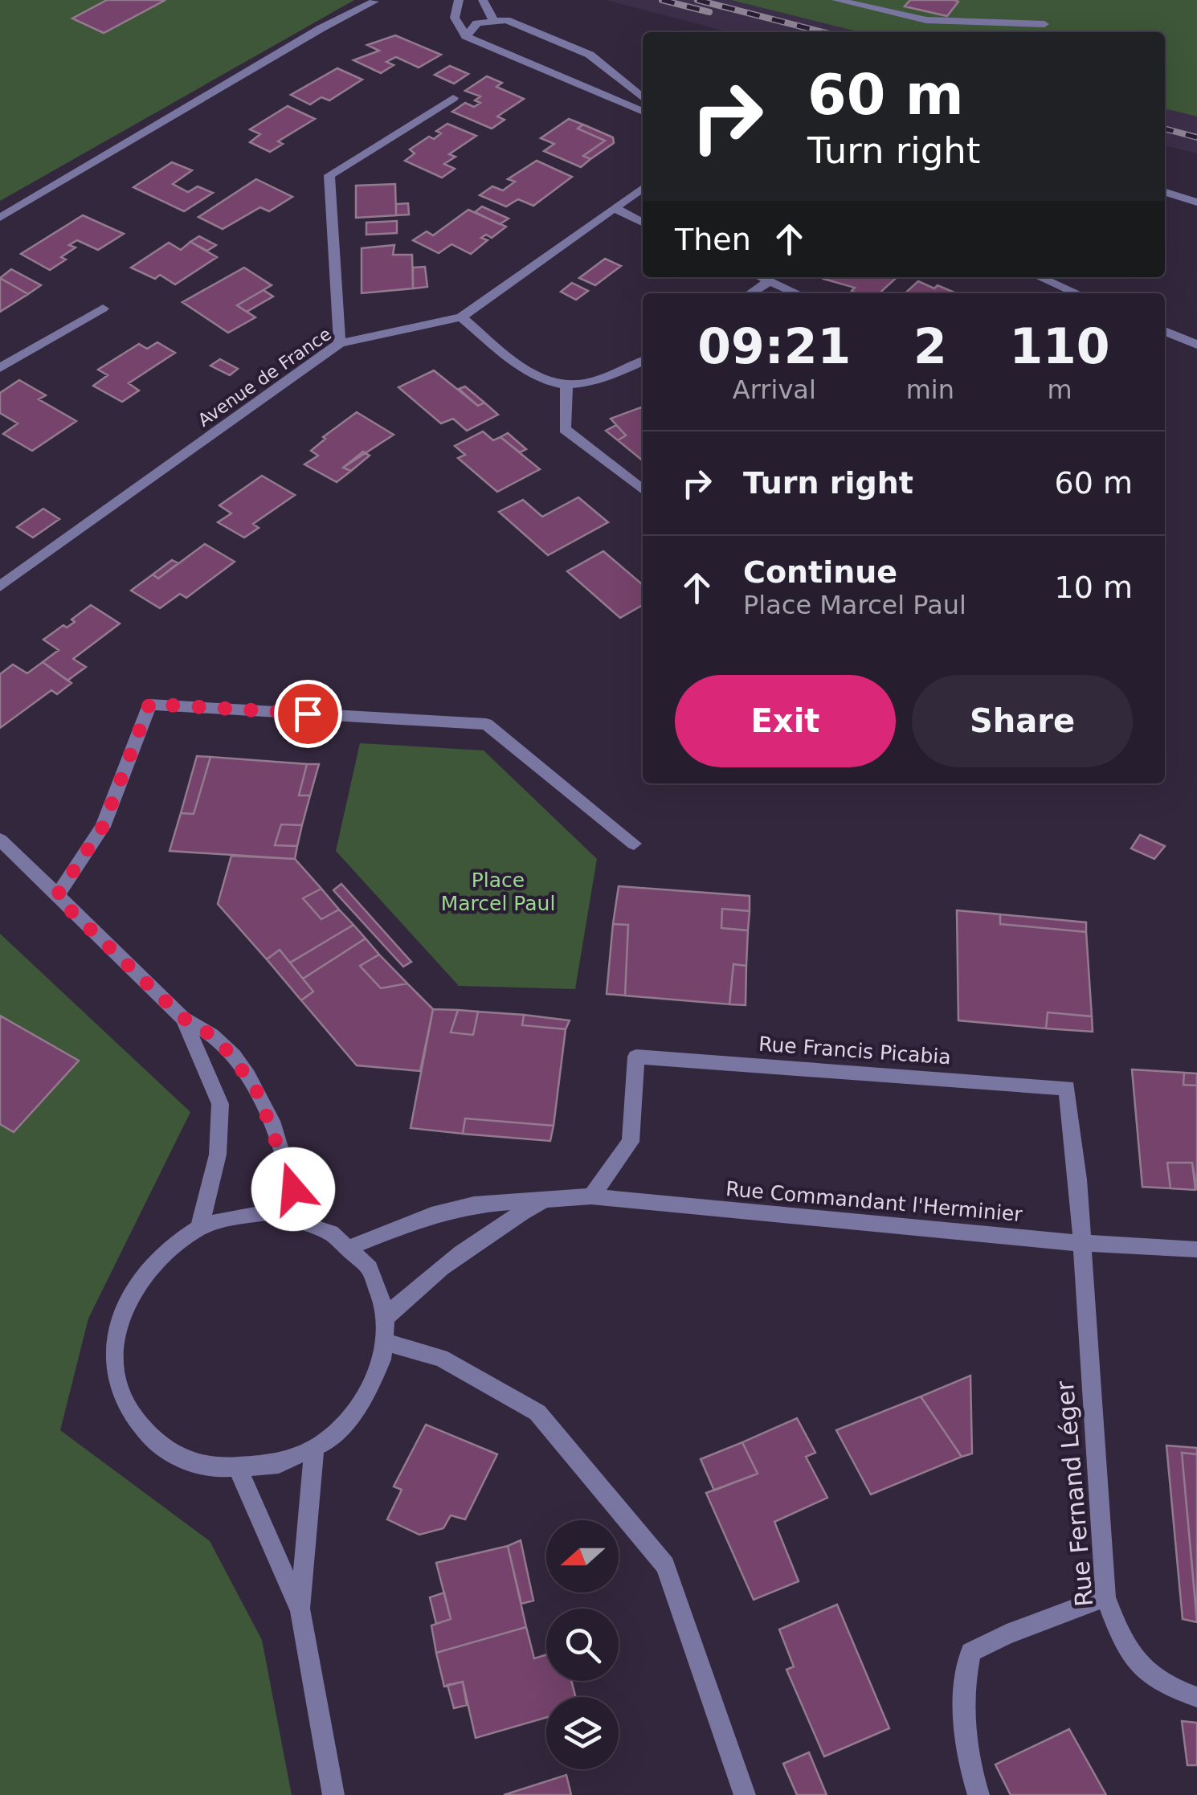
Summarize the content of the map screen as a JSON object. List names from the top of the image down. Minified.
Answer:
{"streets":{"street":["Avenue de France","Rue Francis Picabia","Rue Commandant l'Herminier","Rue Fernand Léger"]},"crossings":[["Rue Francis Picabia","Rue Commandant l'Herminier"],["Rue Francis Picabia","Rue Fernand Léger"],["Rue Commandant l'Herminier","Rue Fernand Léger"]],"parks":["Place Marcel Paul"],"north":"left","page":{"turn":["60 m","Turn right"],"then":"Then","eta":["09:21","Arrival","2","min","110","m"],"list":[{"name":"Turn right","value":"60 m"},{"name":"Continue","note":"Place Marcel Paul","value":"10 m"}],"buttons":["Exit","Share"]}}
